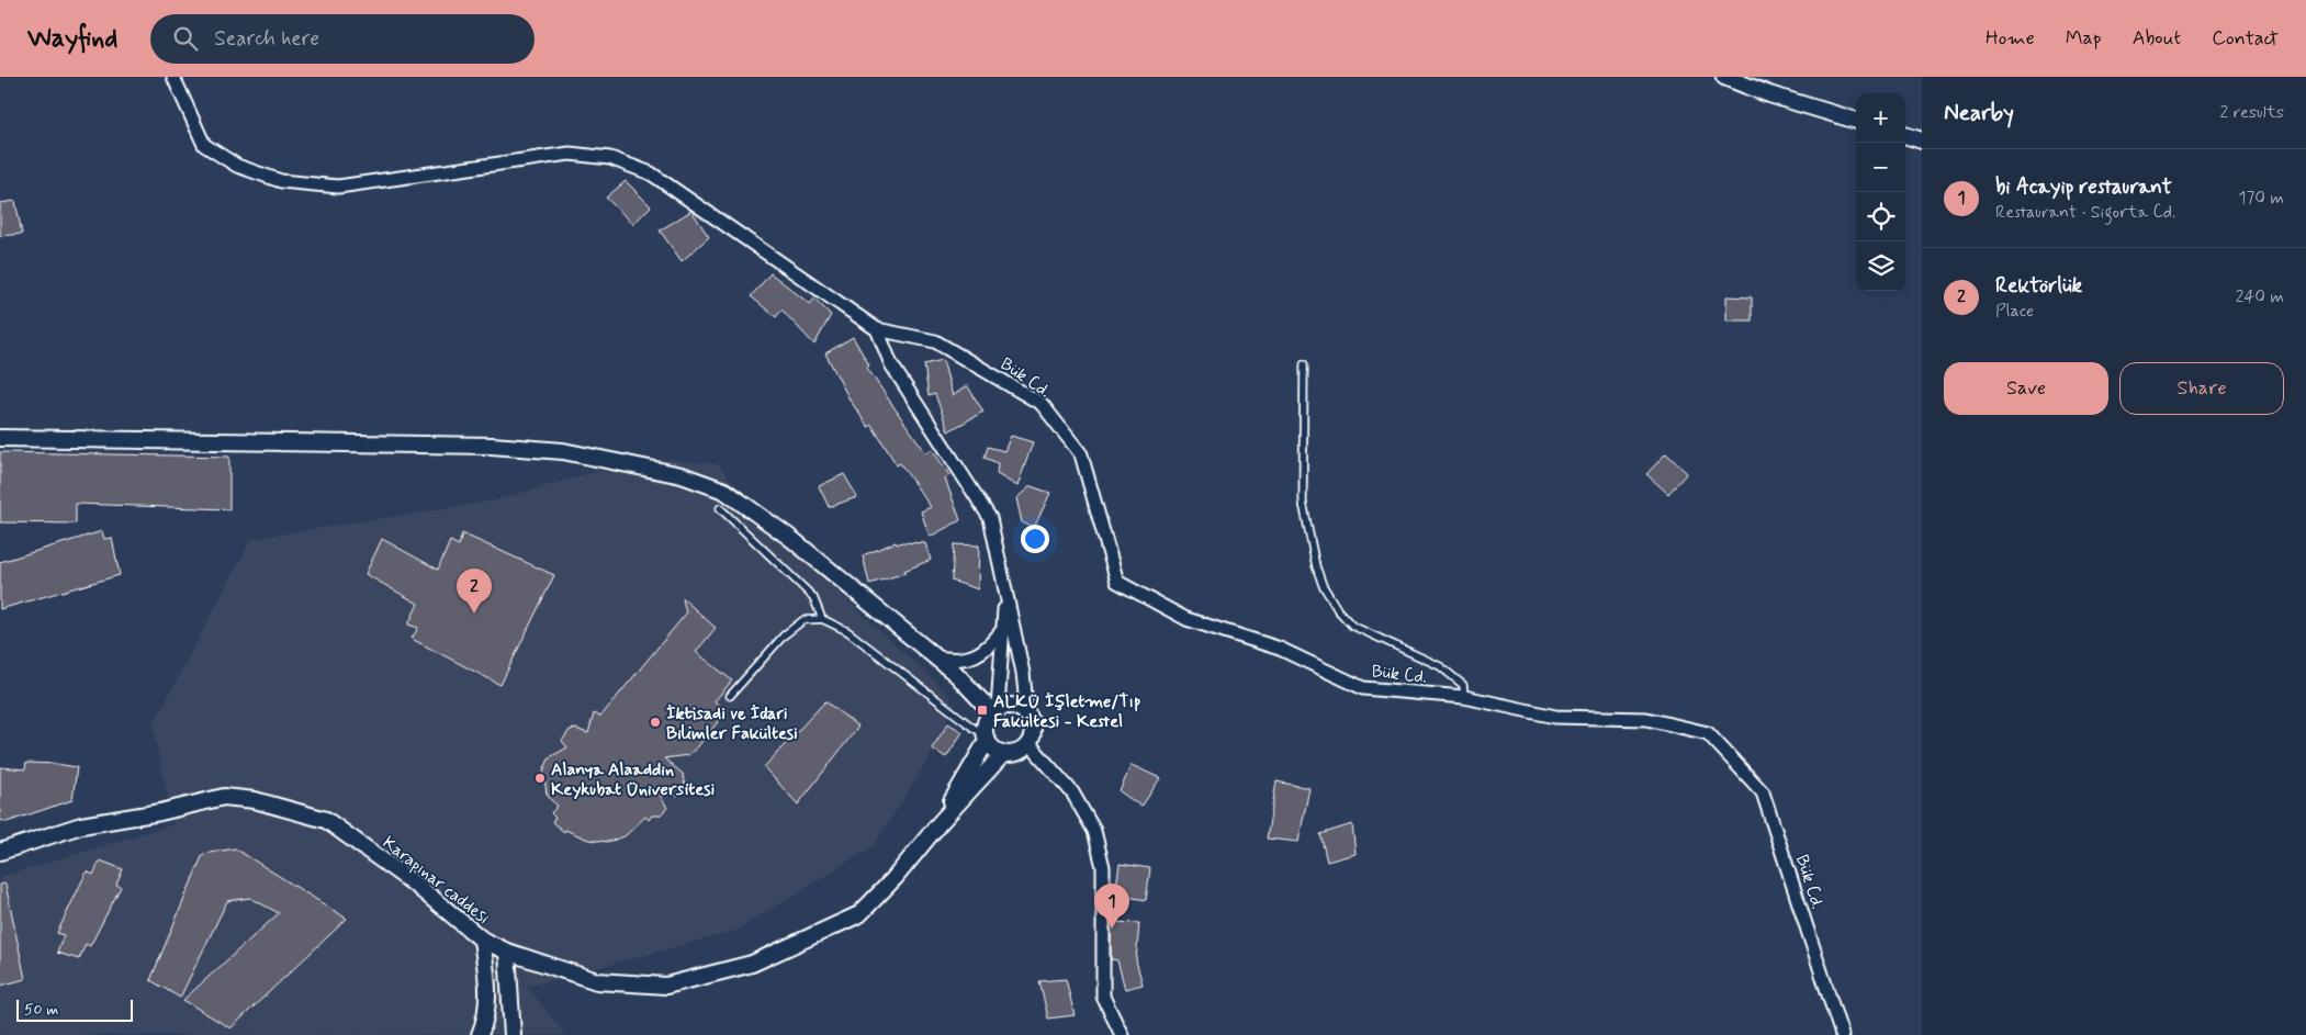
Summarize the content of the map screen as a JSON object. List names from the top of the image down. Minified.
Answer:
{"streets":{"street":["Bük Cd.","Karapınar caddesi"]},"places":{"transit":["ALKÜ İşletme/Tıp Fakültesi - Kestel"],"other":["İktisadi ve İdari Bilimler Fakültesi","Alanya Alaaddin Keykubat Üniversitesi"]},"scale_bar":"50 m","page":{"header":"Wayfind","search":"Search here","nav":["Home","Map","About","Contact"],"heading":["Nearby","2 results"],"map_buttons":["+","−"],"list":[{"mark":"1","name":"bi Acayip restaurant","note":"Restaurant · Sigorta Cd.","value":"170 m"},{"mark":"2","name":"Rektörlük","note":"Place","value":"240 m"}],"buttons":["Save","Share"],"pins":["2","1"],"scale":"50 m"}}
